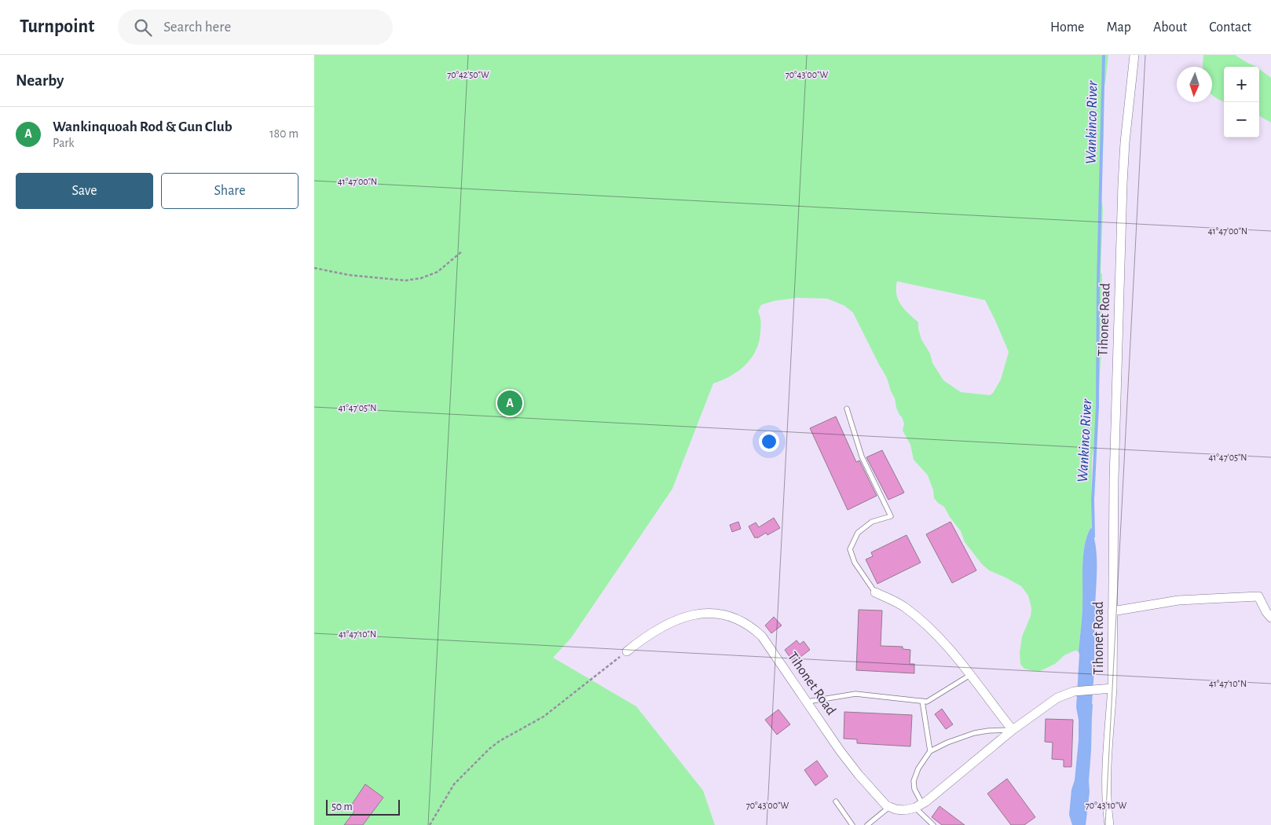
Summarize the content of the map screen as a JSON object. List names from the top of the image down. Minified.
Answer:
{"streets":{"street":["Tihonet Road"]},"water":["Wankinco River"],"scale_bar":"50 m","north":"bottom","page":{"header":"Turnpoint","search":"Search here","nav":["Home","Map","About","Contact"],"heading":"Nearby","map_buttons":["+","−"],"list":[{"mark":"A","name":"Wankinquoah Rod & Gun Club","note":"Park","value":"180 m"}],"buttons":["Save","Share"],"pins":"A","scale":"50 m"},"coordinates":["70°42'50\"W","70°43'00\"W","41°47'00\"N","41°47'05\"N","41°47'10\"N","70°43'10\"W"]}
